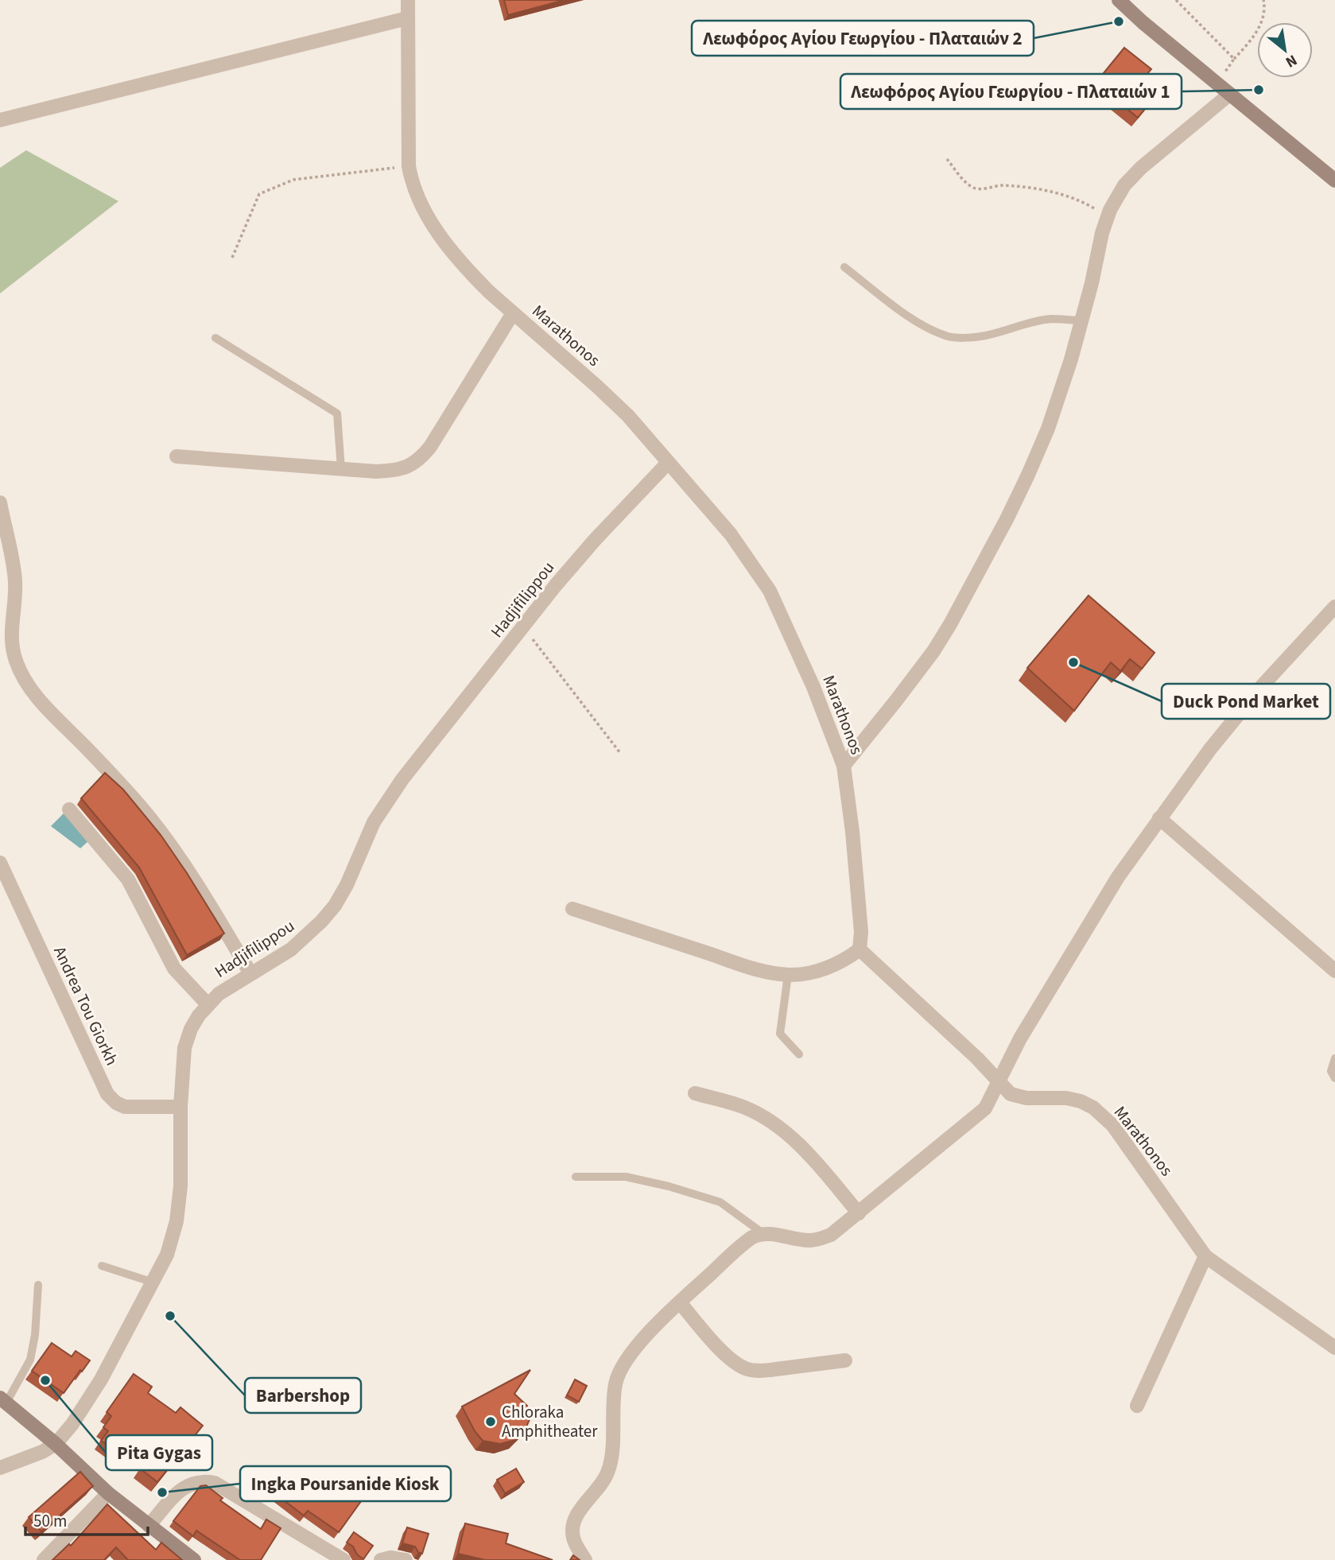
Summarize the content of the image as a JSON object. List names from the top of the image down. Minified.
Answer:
{"streets":{"street":["Marathonos","Hadjifilippou","Andrea Tou Giorkh"]},"crossings":[["Marathonos","Hadjifilippou"],["Hadjifilippou","Andrea Tou Giorkh"]],"places":["Λεωφόρος Αγίου Γεωργίου - Πλαταιών 2","Λεωφόρος Αγίου Γεωργίου - Πλαταιών 1","Duck Pond Market","Barbershop","Pita Gygas","Chloraka Amphitheater","Ingka Poursanide Kiosk"],"scale_bar":"50 m","north":"bottom right"}
